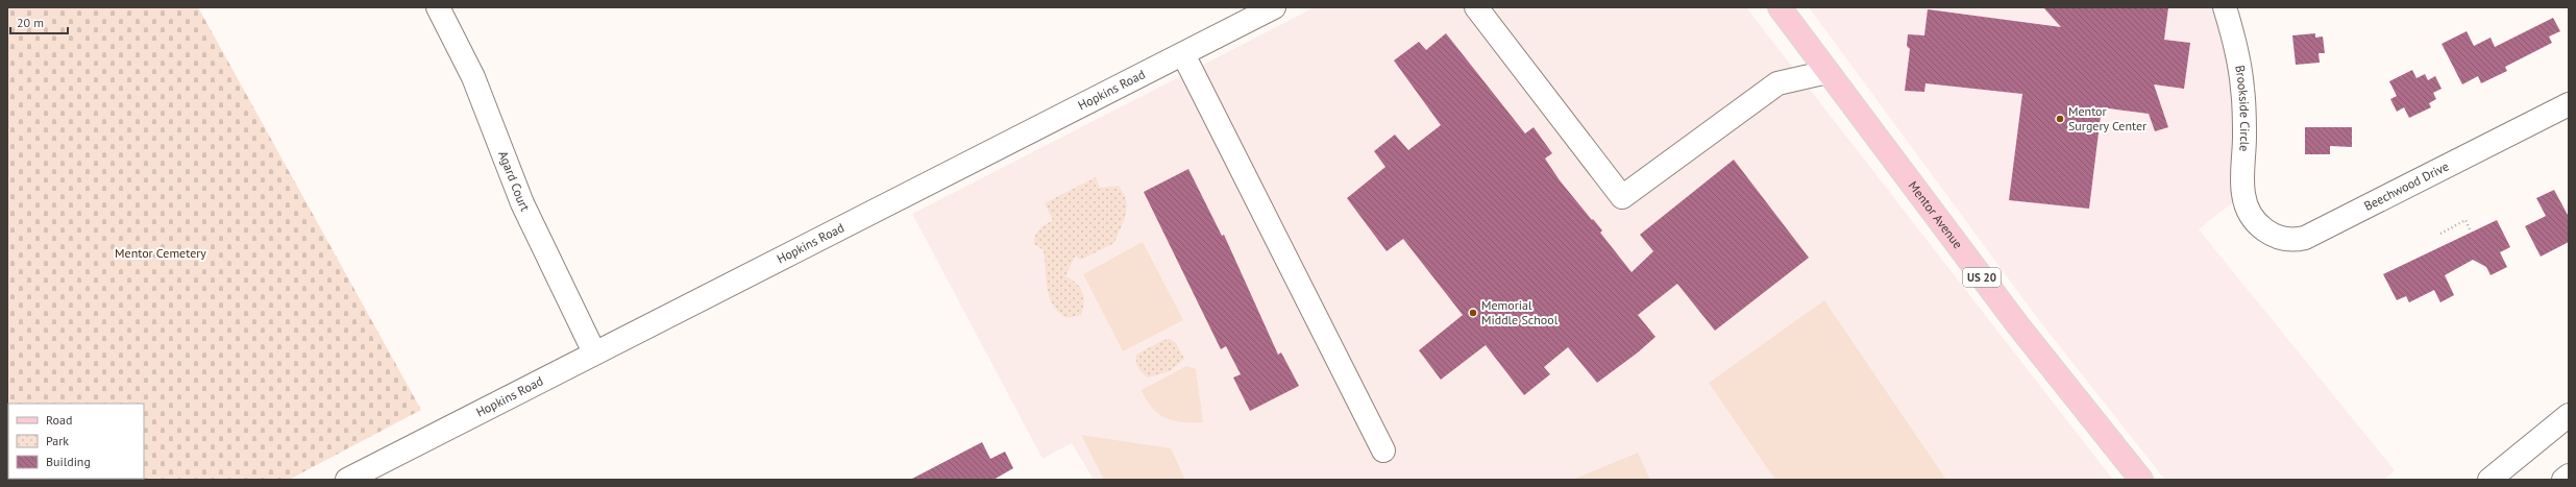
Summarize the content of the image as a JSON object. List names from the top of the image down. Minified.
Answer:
{"streets":{"main road":["Mentor Avenue","US 20"],"street":["Hopkins Road","Brookside Circle","Agard Court","Beechwood Drive"]},"crossings":[["Hopkins Road","Agard Court"],["Brookside Circle","Beechwood Drive"]],"parks":["Mentor Cemetery"],"places":["Mentor Surgery Center","Memorial Middle School"],"legend":["Road","Park","Building"],"scale_bar":"20 m"}
